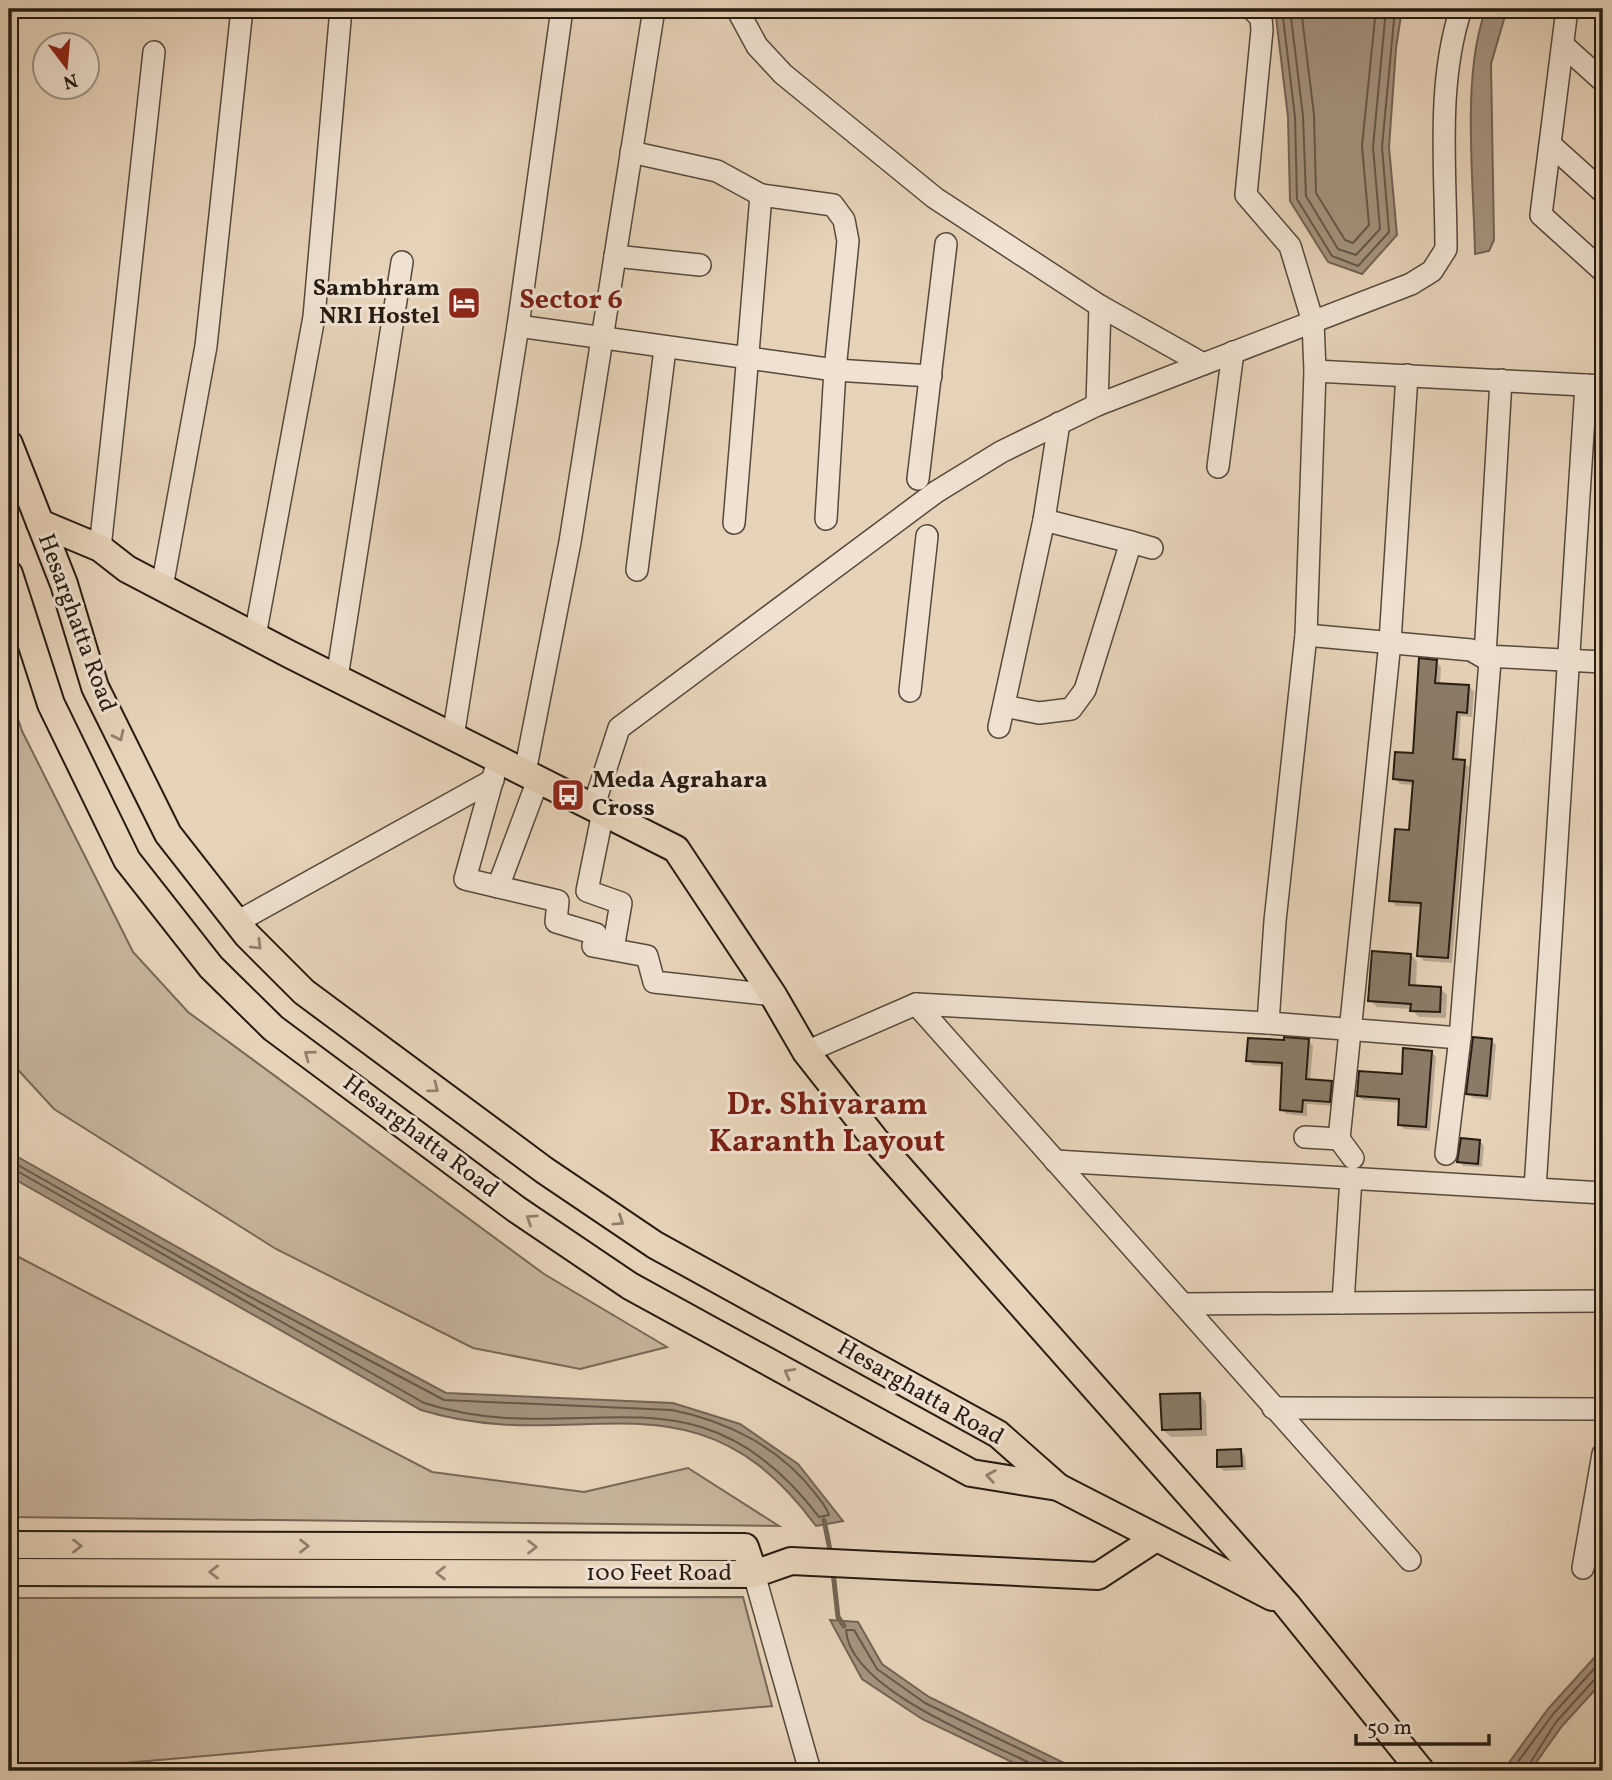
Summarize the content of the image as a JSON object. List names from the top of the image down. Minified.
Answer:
{"streets":{"main road":["Hesarghatta Road","100 Feet Road"]},"districts":["Sector 6","Dr. Shivaram Karanth Layout"],"places":{"hotel":["Sambhram NRI Hostel"],"bus stop":["Meda Agrahara Cross"]},"scale_bar":"50 m","north":"bottom"}
